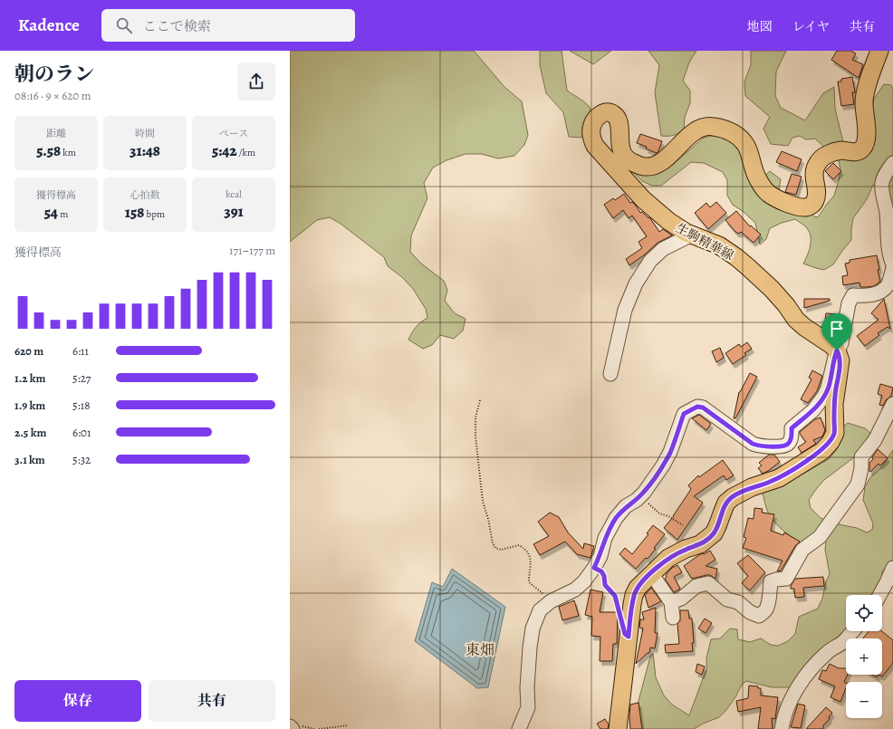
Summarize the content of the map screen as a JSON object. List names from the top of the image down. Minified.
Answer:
{"streets":{"main road":["生駒精華線"]},"districts":["東畑"],"page":{"header":"Kadence","search":"ここで検索","nav":["地図","レイヤ","共有"],"heading":["朝のラン","08:16 · 9 × 620 m"],"stats":[["距離","5.58 km"],["時間","31:48"],["ペース","5:42 /km"],["獲得標高","54 m"],["心拍数","158 bpm"],["kcal","391"]],"chart":["獲得標高","171–177 m"],"list":[{"name":"620 m","note":"6:11"},{"name":"1.2 km","note":"5:27"},{"name":"1.9 km","note":"5:18"},{"name":"2.5 km","note":"6:01"},{"name":"3.1 km","note":"5:32"}],"map_buttons":["+","−"],"buttons":["保存","共有"]}}
